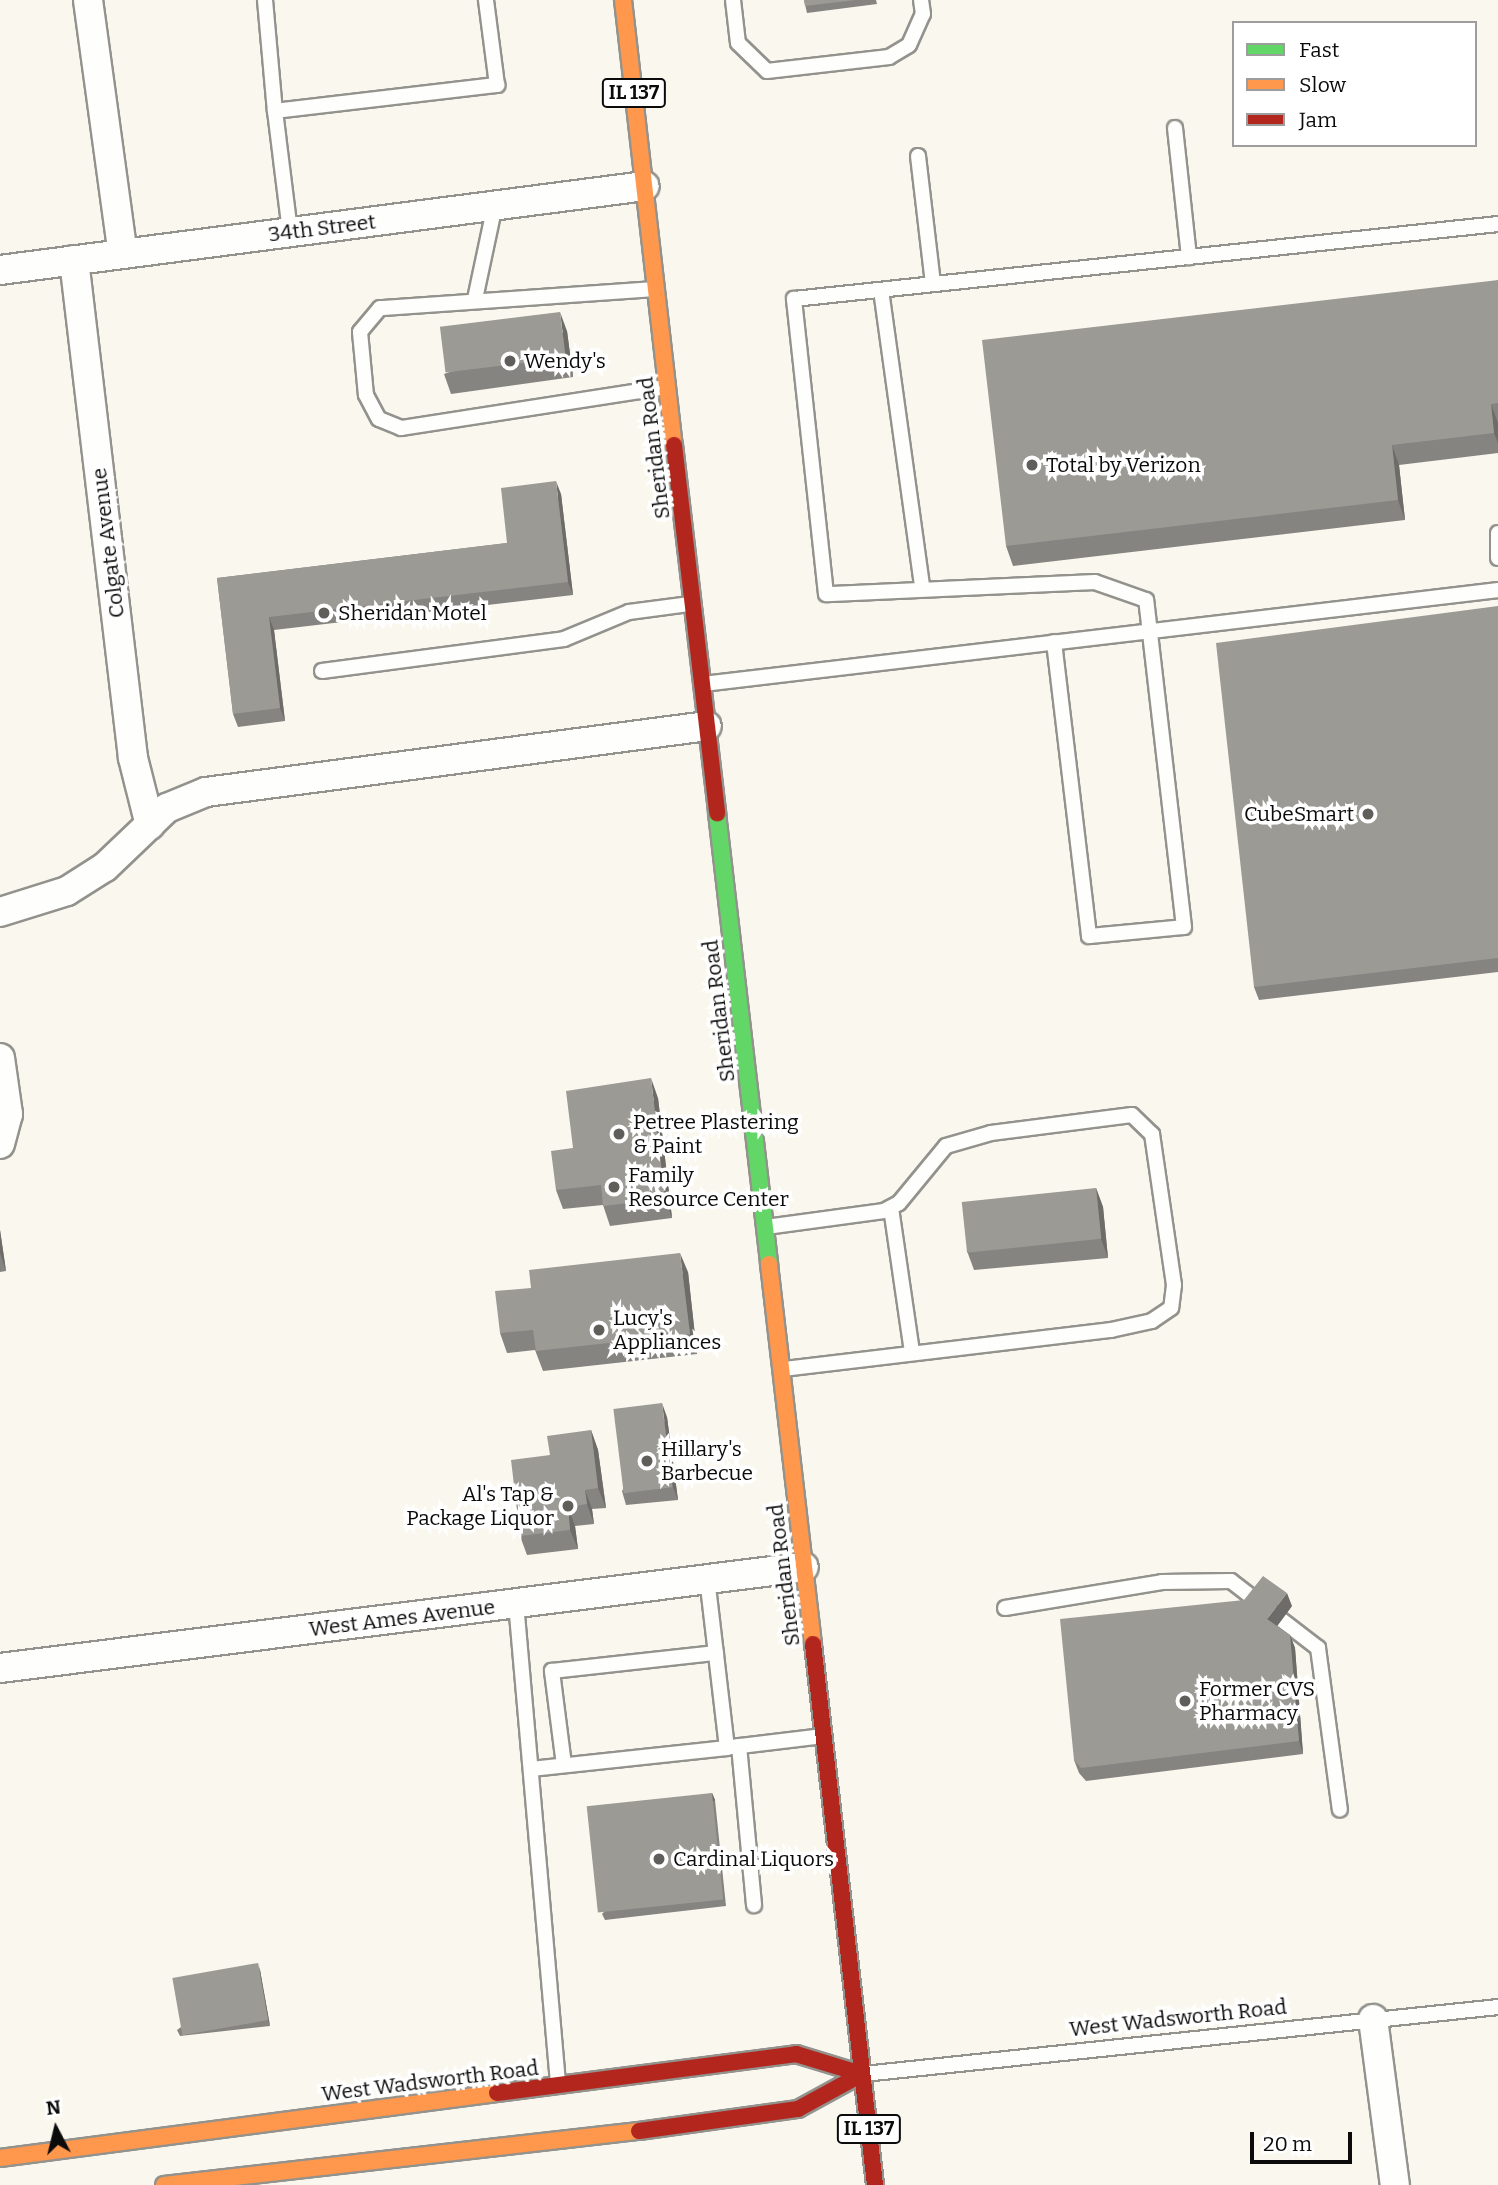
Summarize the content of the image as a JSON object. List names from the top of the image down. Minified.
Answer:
{"streets":{"main road":["IL 137","Sheridan Road","West Wadsworth Road"],"street":["34th Street","Colgate Avenue","West Ames Avenue"]},"crossings":[["34th Street","Sheridan Road"],["34th Street","Colgate Avenue"],["Sheridan Road","West Ames Avenue"],["Sheridan Road","West Wadsworth Road"]],"places":["Wendy's","Total by Verizon","Sheridan Motel","CubeSmart","Petree Plastering & Paint","Family Resource Center","Lucy's Appliances","Hillary's Barbecue","Al's Tap & Package Liquor","Former CVS Pharmacy","Cardinal Liquors"],"legend":["Fast","Slow","Jam"],"scale_bar":"20 m","north":"top"}
